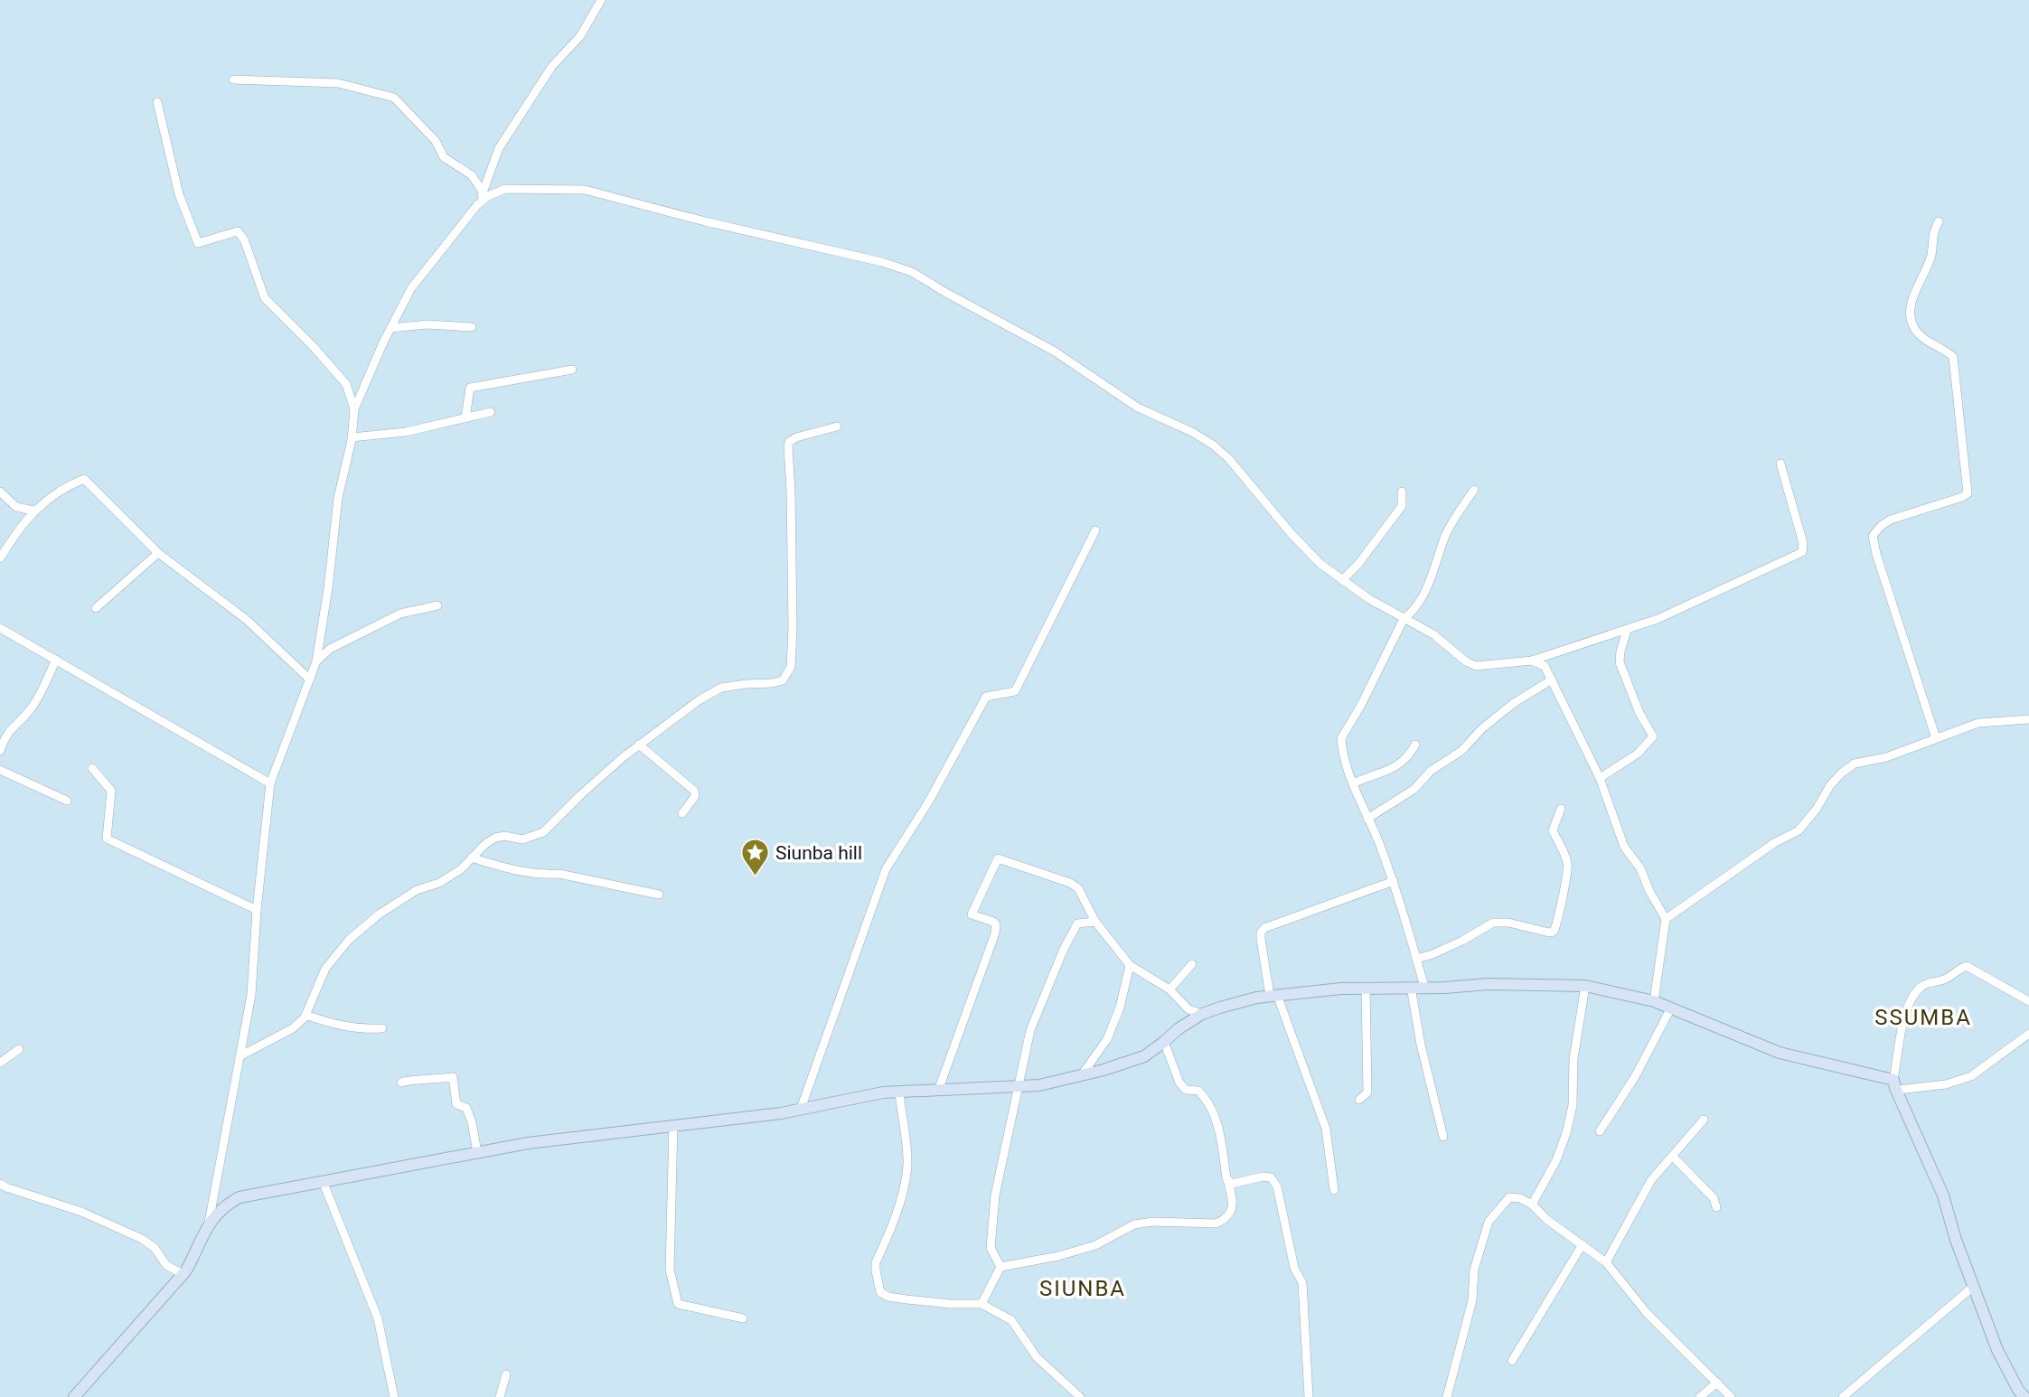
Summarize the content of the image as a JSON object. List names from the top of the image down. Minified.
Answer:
{"districts":["SSUMBA","SIUNBA"],"places":{"place":["Siunba hill"]}}
